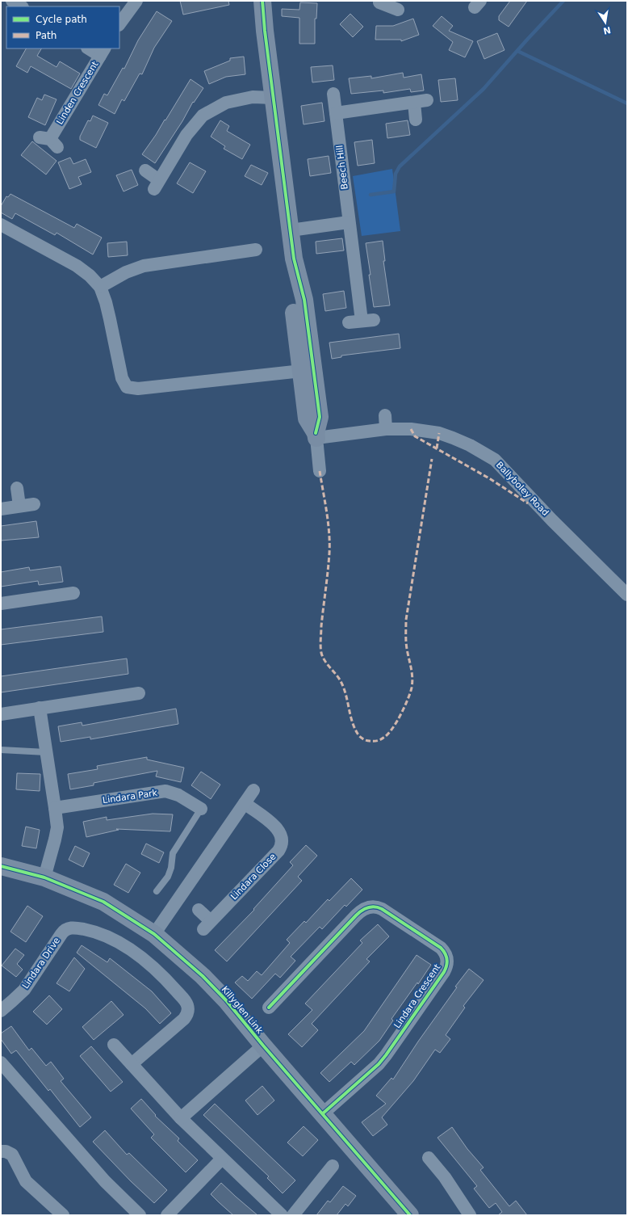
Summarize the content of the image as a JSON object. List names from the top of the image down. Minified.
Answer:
{"streets":{"street":["Linden Crescent","Beech Hill","Ballyboley Road","Lindara Park","Lindara Close","Lindara Drive","Lindara Crescent","Killyglen Link"]},"crossings":[["Lindara Crescent","Killyglen Link"]],"legend":["Cycle path","Path"],"north":"bottom"}
